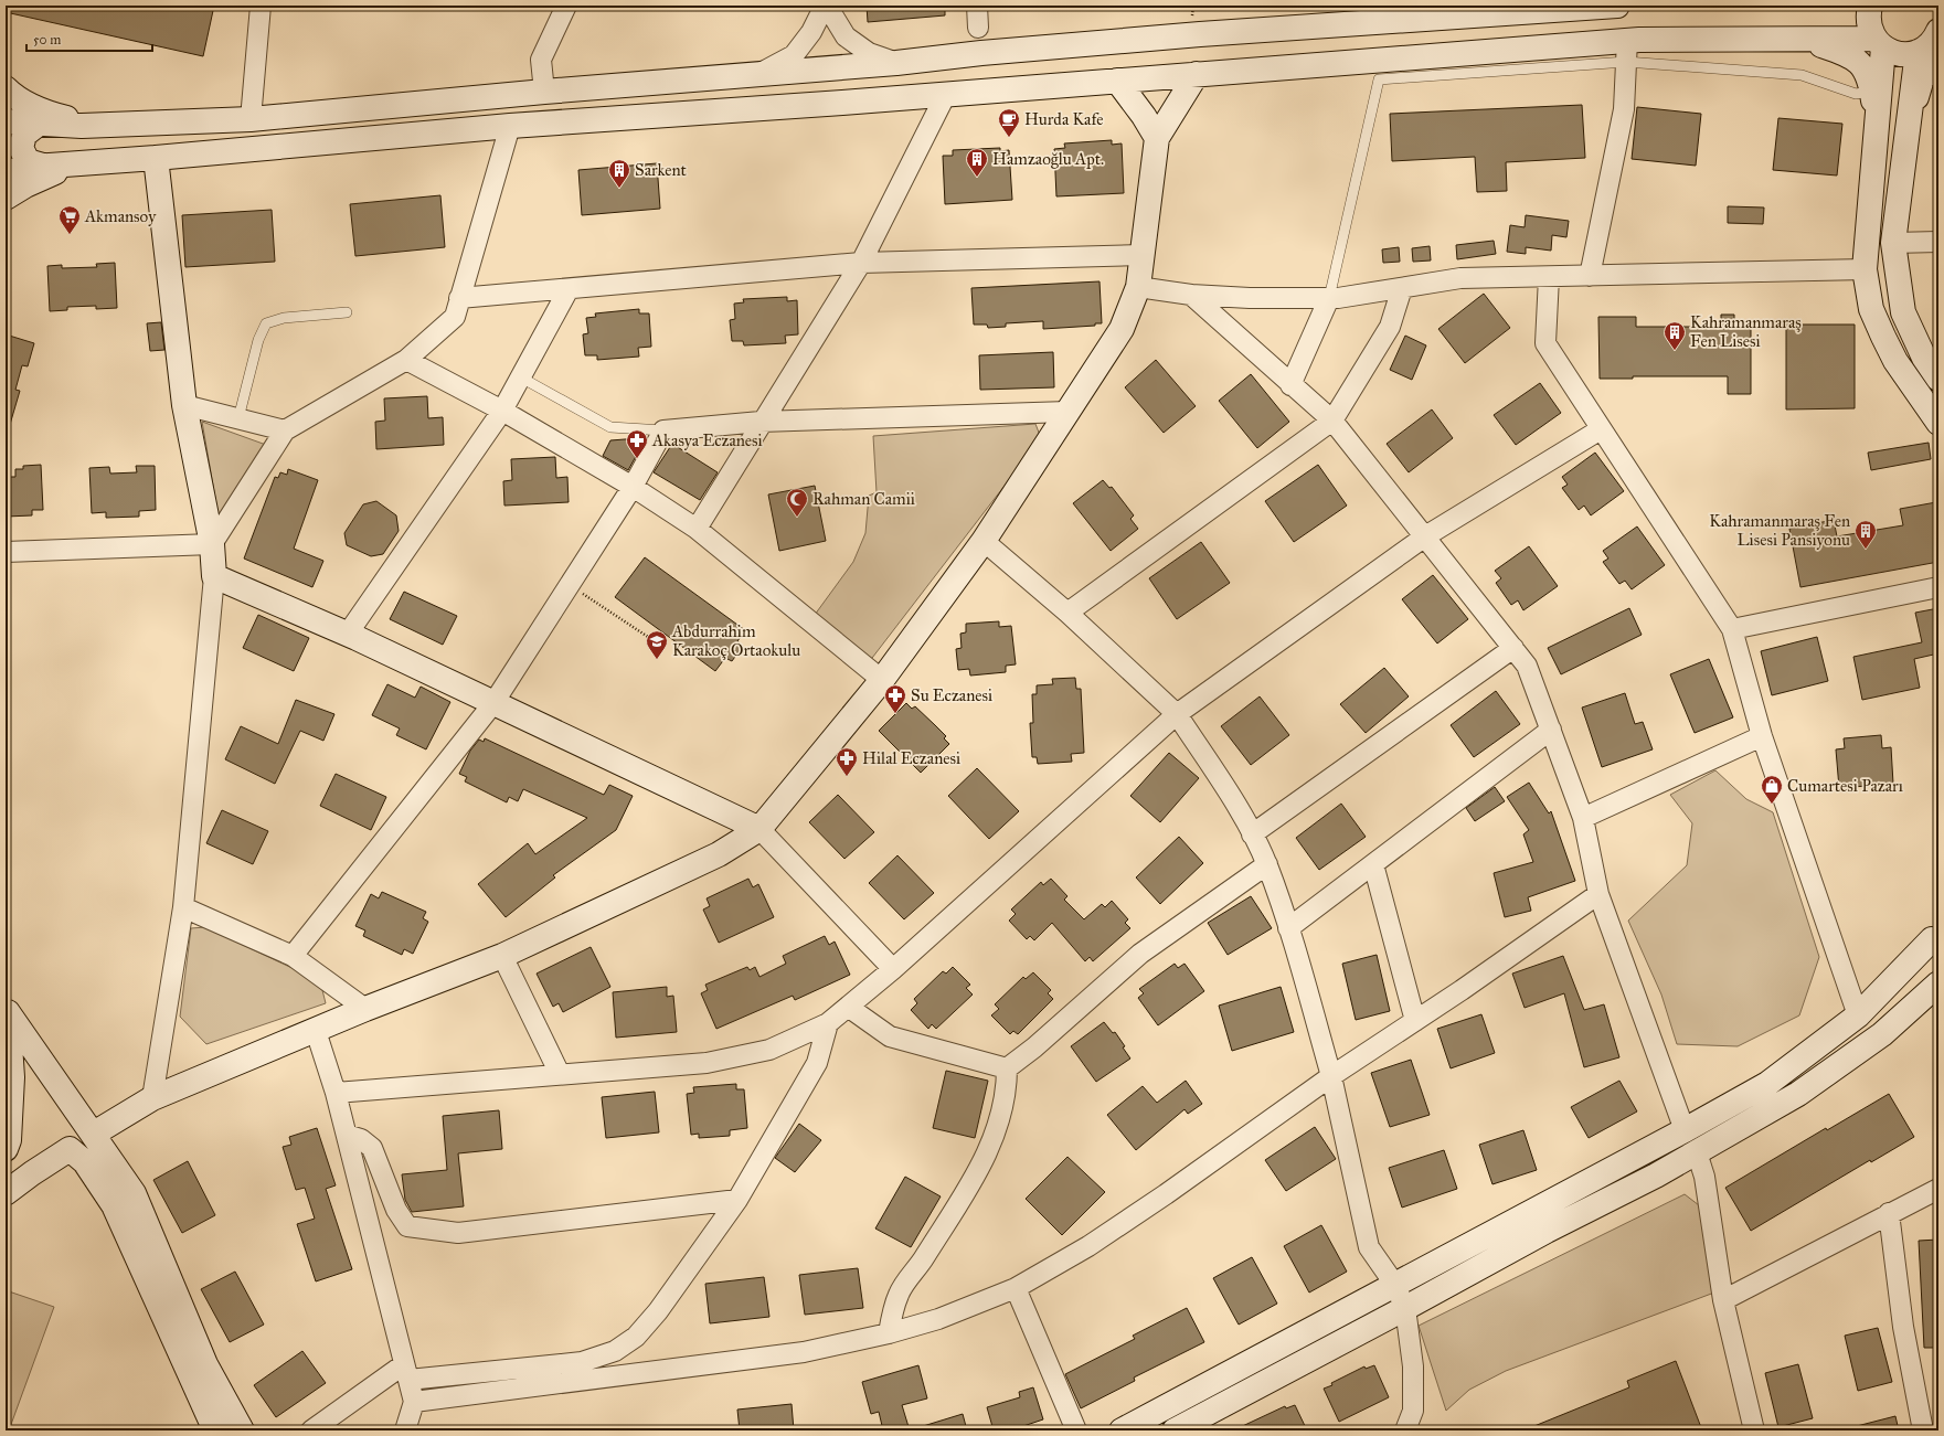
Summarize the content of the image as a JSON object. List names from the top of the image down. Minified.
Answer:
{"places":{"cafe":["Hurda Kafe"],"building":["Hamzaoğlu Apt.","Sarkent","Kahramanmaraş Fen Lisesi","Kahramanmaraş Fen Lisesi Pansiyonu"],"supermarket":["Akmansoy"],"pharmacy":["Akasya Eczanesi","Su Eczanesi","Hilal Eczanesi"],"mosque":["Rahman Camii"],"school or university":["Abdurrahim Karakoç Ortaokulu"],"shop":["Cumartesi Pazarı"]},"scale_bar":"50 m"}
